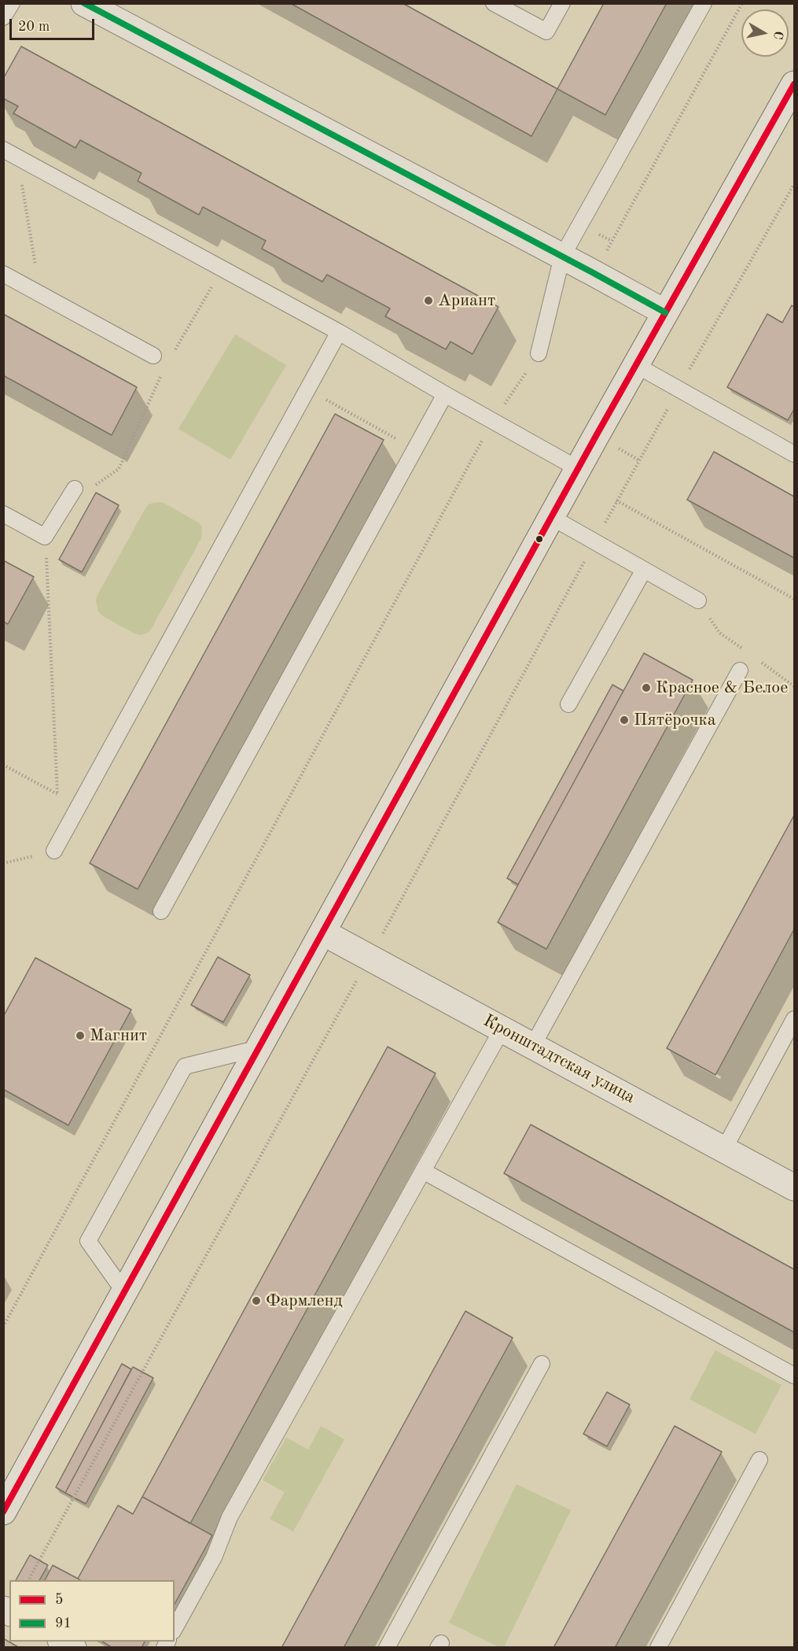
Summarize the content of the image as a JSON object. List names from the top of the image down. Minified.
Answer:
{"streets":{"street":["Кронштадтская улица"]},"places":["Ариант","Красное & Белое","Пятёрочка","Магнит","Фармленд"],"lines":["transit line 91","transit line 5"],"legend":["5","91"],"scale_bar":"20 m","north":"right"}
